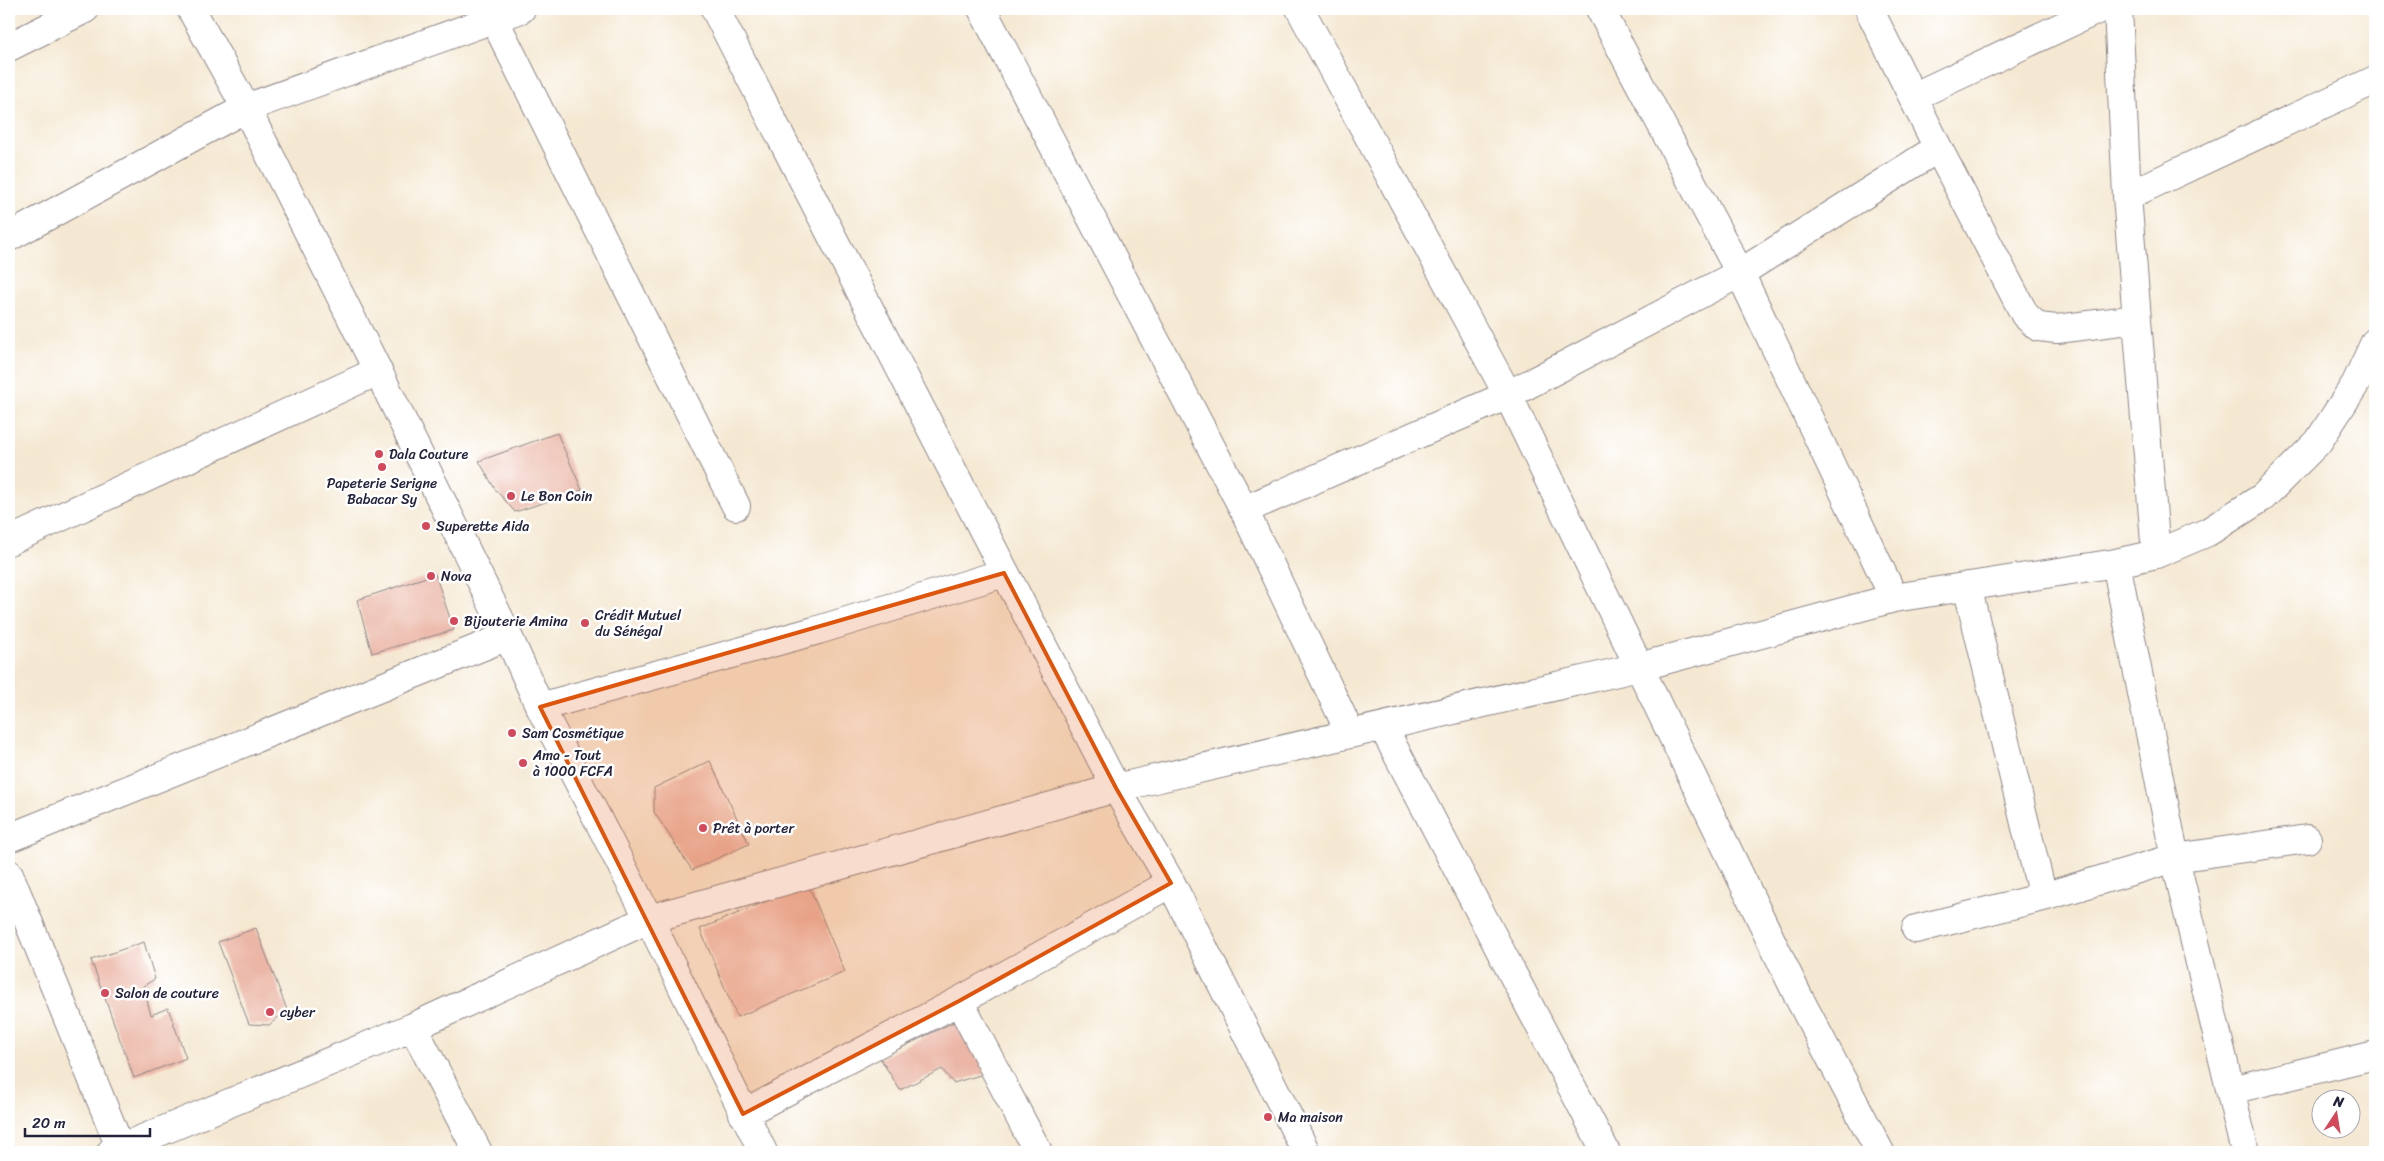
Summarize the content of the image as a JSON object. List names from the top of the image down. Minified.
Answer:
{"places":["Dala Couture","Papeterie Serigne Babacar Sy","Le Bon Coin","Superette Aida","Nova","Bijouterie Amina","Crédit Mutuel du Sénégal","Sam Cosmétique","Ama - Tout à 1000 FCFA","Prêt à porter","Salon de couture","cyber","Ma maison"],"scale_bar":"20 m","north":"top"}
